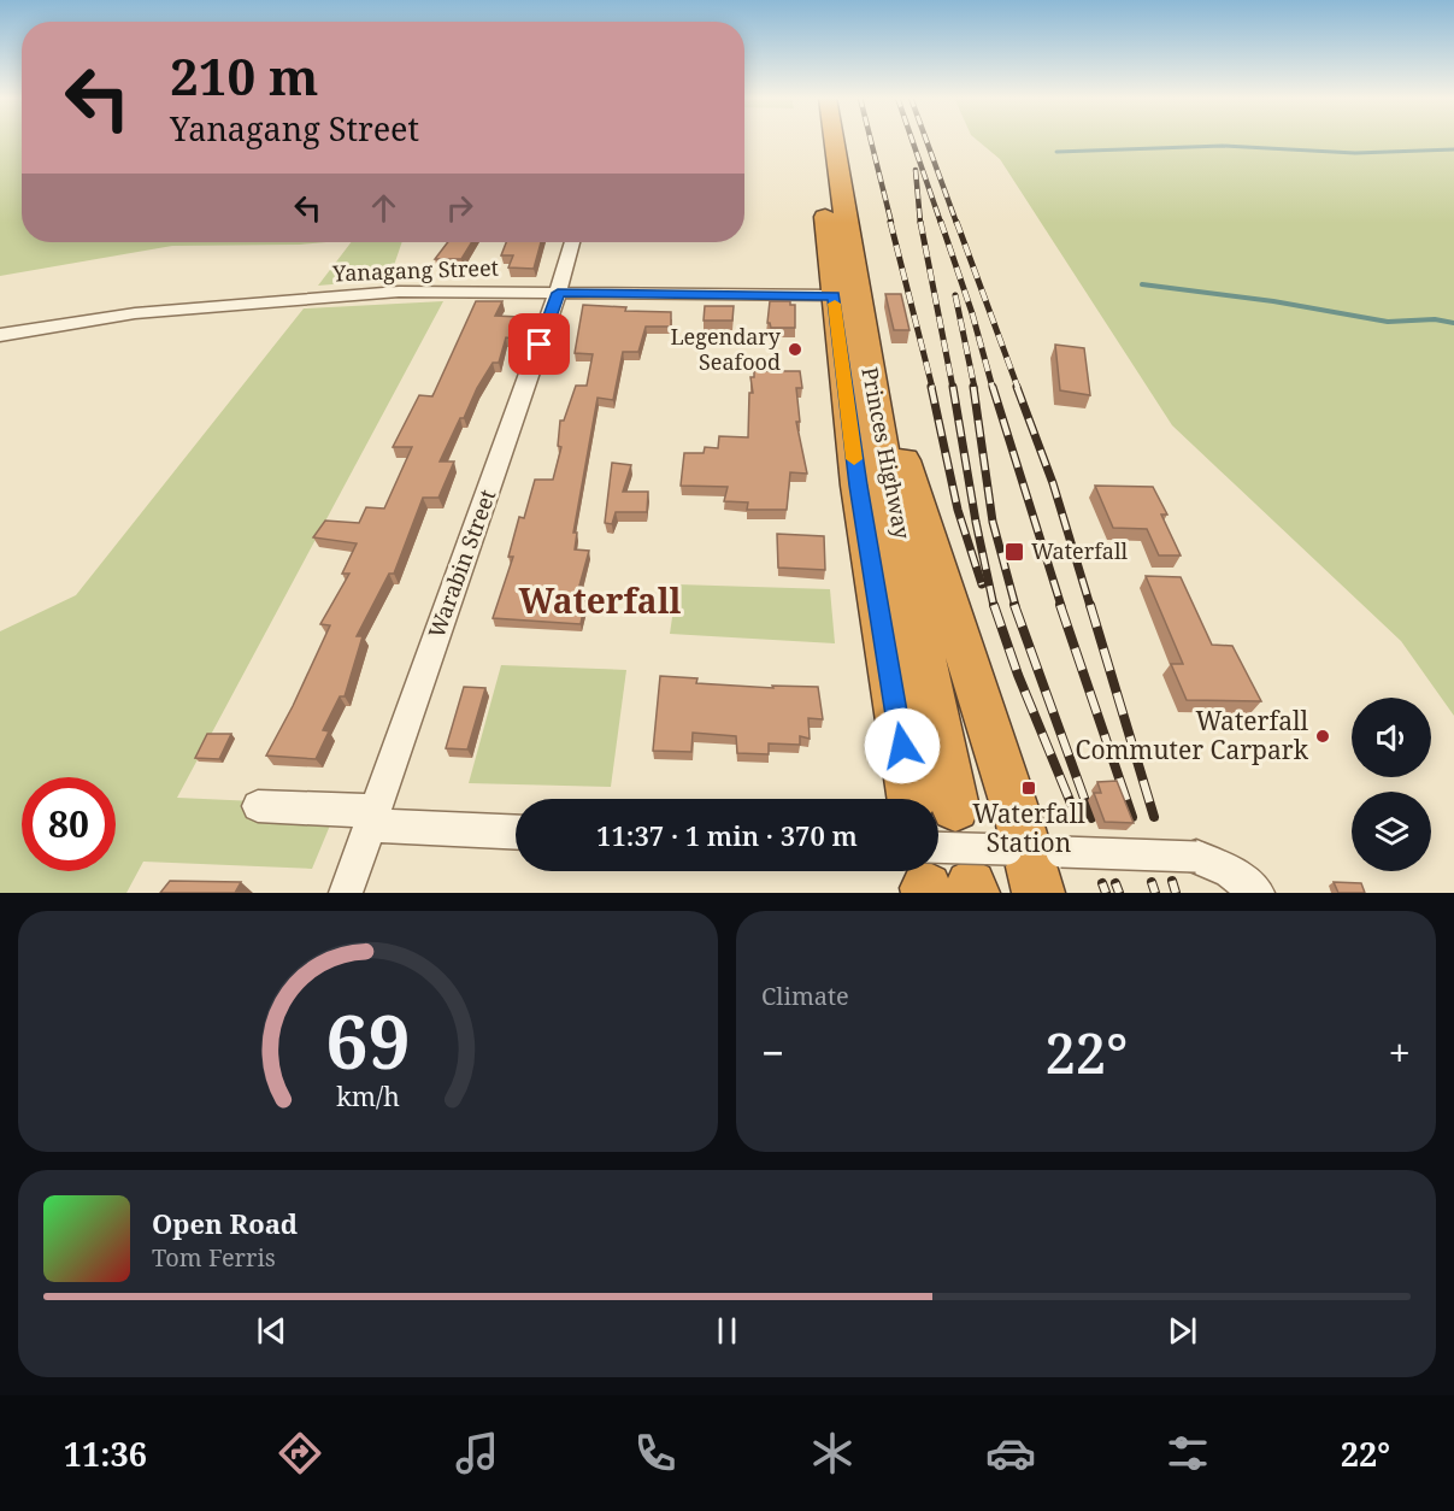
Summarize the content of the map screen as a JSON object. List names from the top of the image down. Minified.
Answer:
{"streets":{"highway":["Princes Highway"],"street":["Yanagang Street","Warabin Street"]},"crossings":[["Yanagang Street","Princes Highway"],["Yanagang Street","Warabin Street"]],"districts":["Waterfall"],"places":{"other":["Legendary Seafood","Waterfall Commuter Carpark"],"transit":["Waterfall","Waterfall Station"]},"page":{"turn":["210 m","Yanagang Street"],"limit":"80","trip":"11:37 · 1 min · 370 m","tile":"Climate","heat":["−","22°","+"],"song":["Open Road","Tom Ferris"],"tabs":["11:36","22°"],"gauge":["69","km/h"]}}
